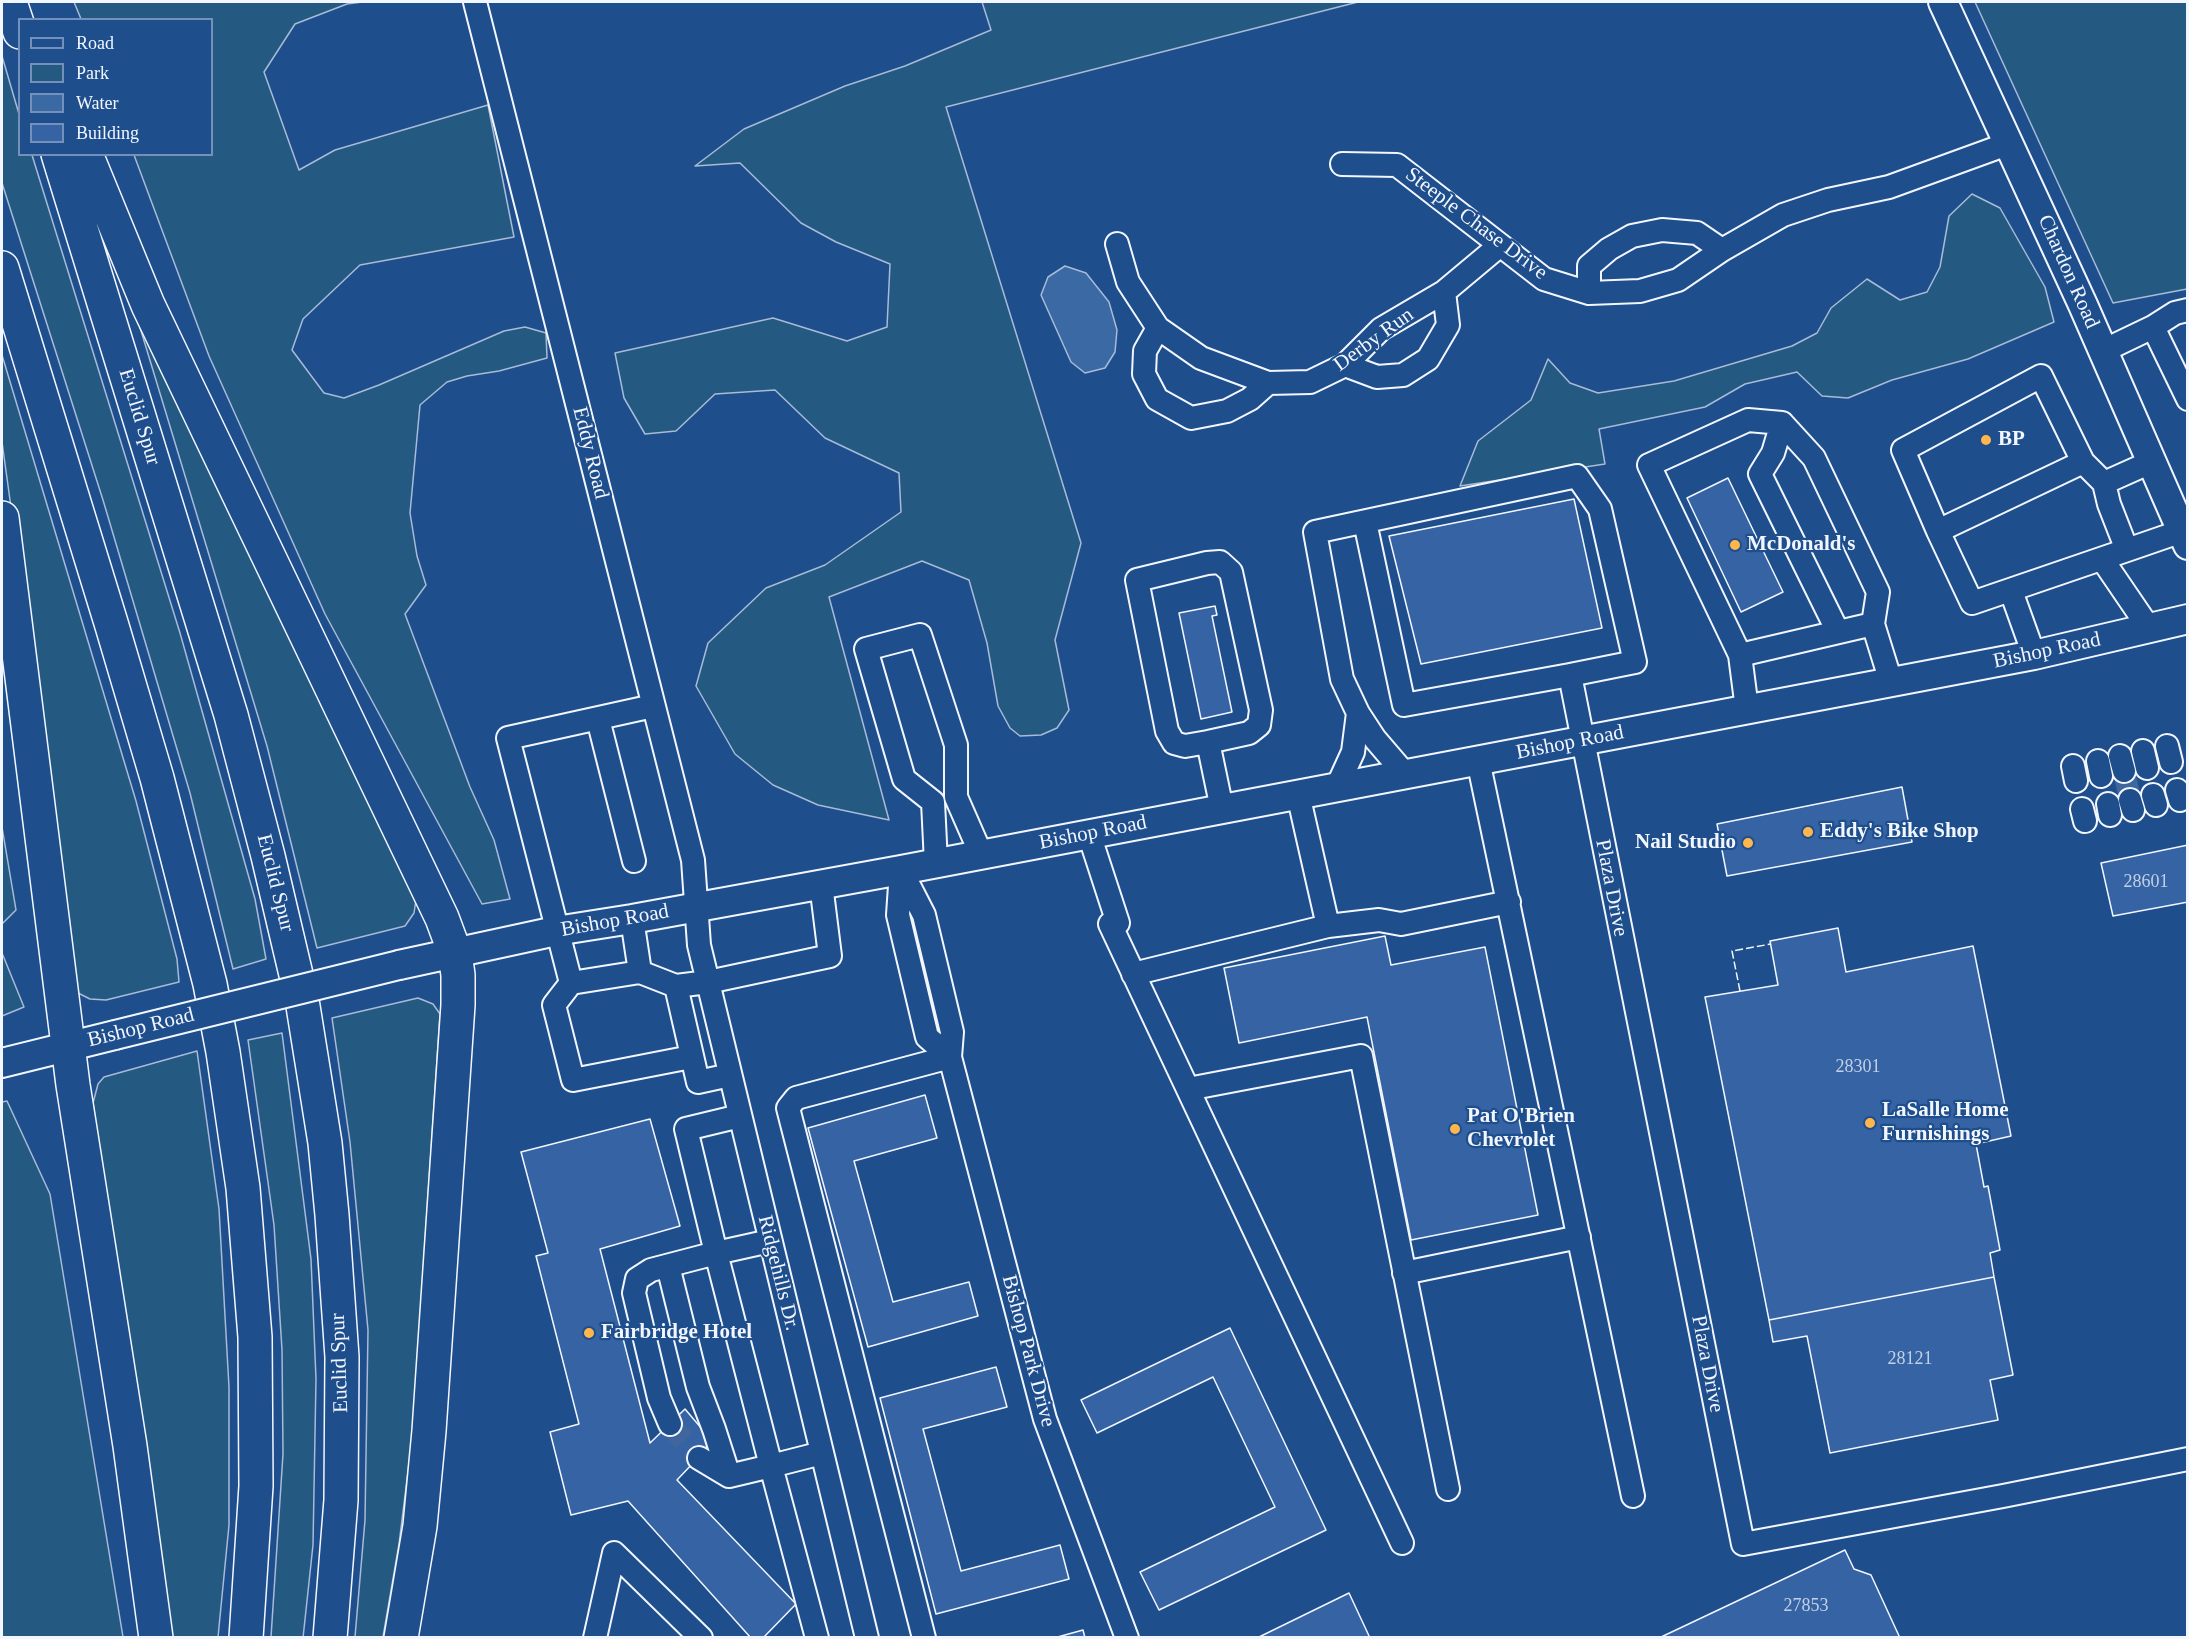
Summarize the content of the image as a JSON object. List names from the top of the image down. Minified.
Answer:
{"streets":{"highway":["Euclid Spur"],"main road":["Chardon Road","Bishop Road"],"street":["Steeple Chase Drive","Derby Run","Eddy Road","Plaza Drive","Ridgehills Dr.","Bishop Park Drive"]},"crossings":[["Steeple Chase Drive","Chardon Road"],["Steeple Chase Drive","Derby Run"],["Eddy Road","Bishop Road"],["Eddy Road","Ridgehills Dr."],["Bishop Road","Plaza Drive"],["Bishop Road","Ridgehills Dr."]],"places":["BP","McDonald's","Eddy's Bike Shop","Nail Studio","LaSalle Home Furnishings","Pat O'Brien Chevrolet","Fairbridge Hotel"],"house_numbers":["28601","28301","28121","27853"],"legend":["Road","Park","Water","Building"]}
